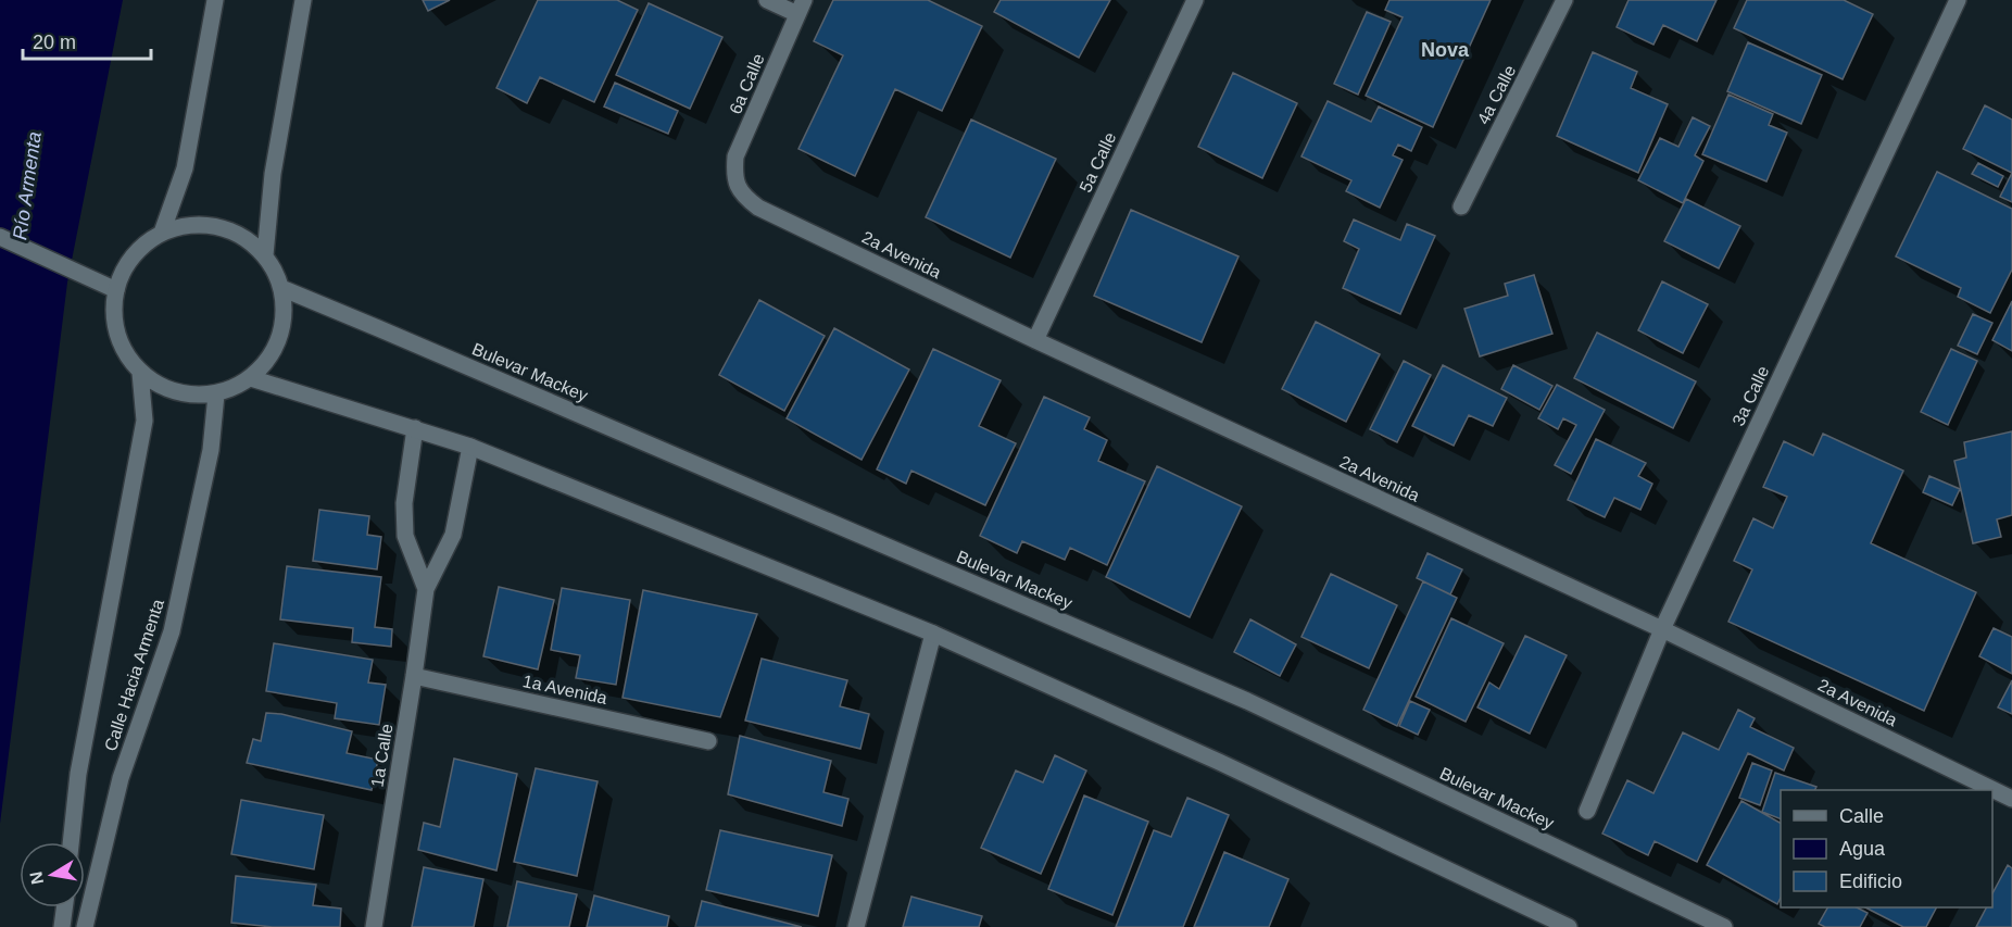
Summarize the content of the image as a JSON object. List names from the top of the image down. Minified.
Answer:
{"streets":{"street":["6a Calle","4a Calle","5a Calle","2a Avenida","Bulevar Mackey","3a Calle","Calle Hacia Armenta","1a Avenida","1a Calle"]},"crossings":[["6a Calle","2a Avenida"],["5a Calle","2a Avenida"],["2a Avenida","3a Calle"],["Bulevar Mackey","Calle Hacia Armenta"],["1a Avenida","1a Calle"]],"districts":["Nova"],"water":["Río Armenta"],"legend":["Calle","Agua","Edificio"],"scale_bar":"20 m","north":"left"}
